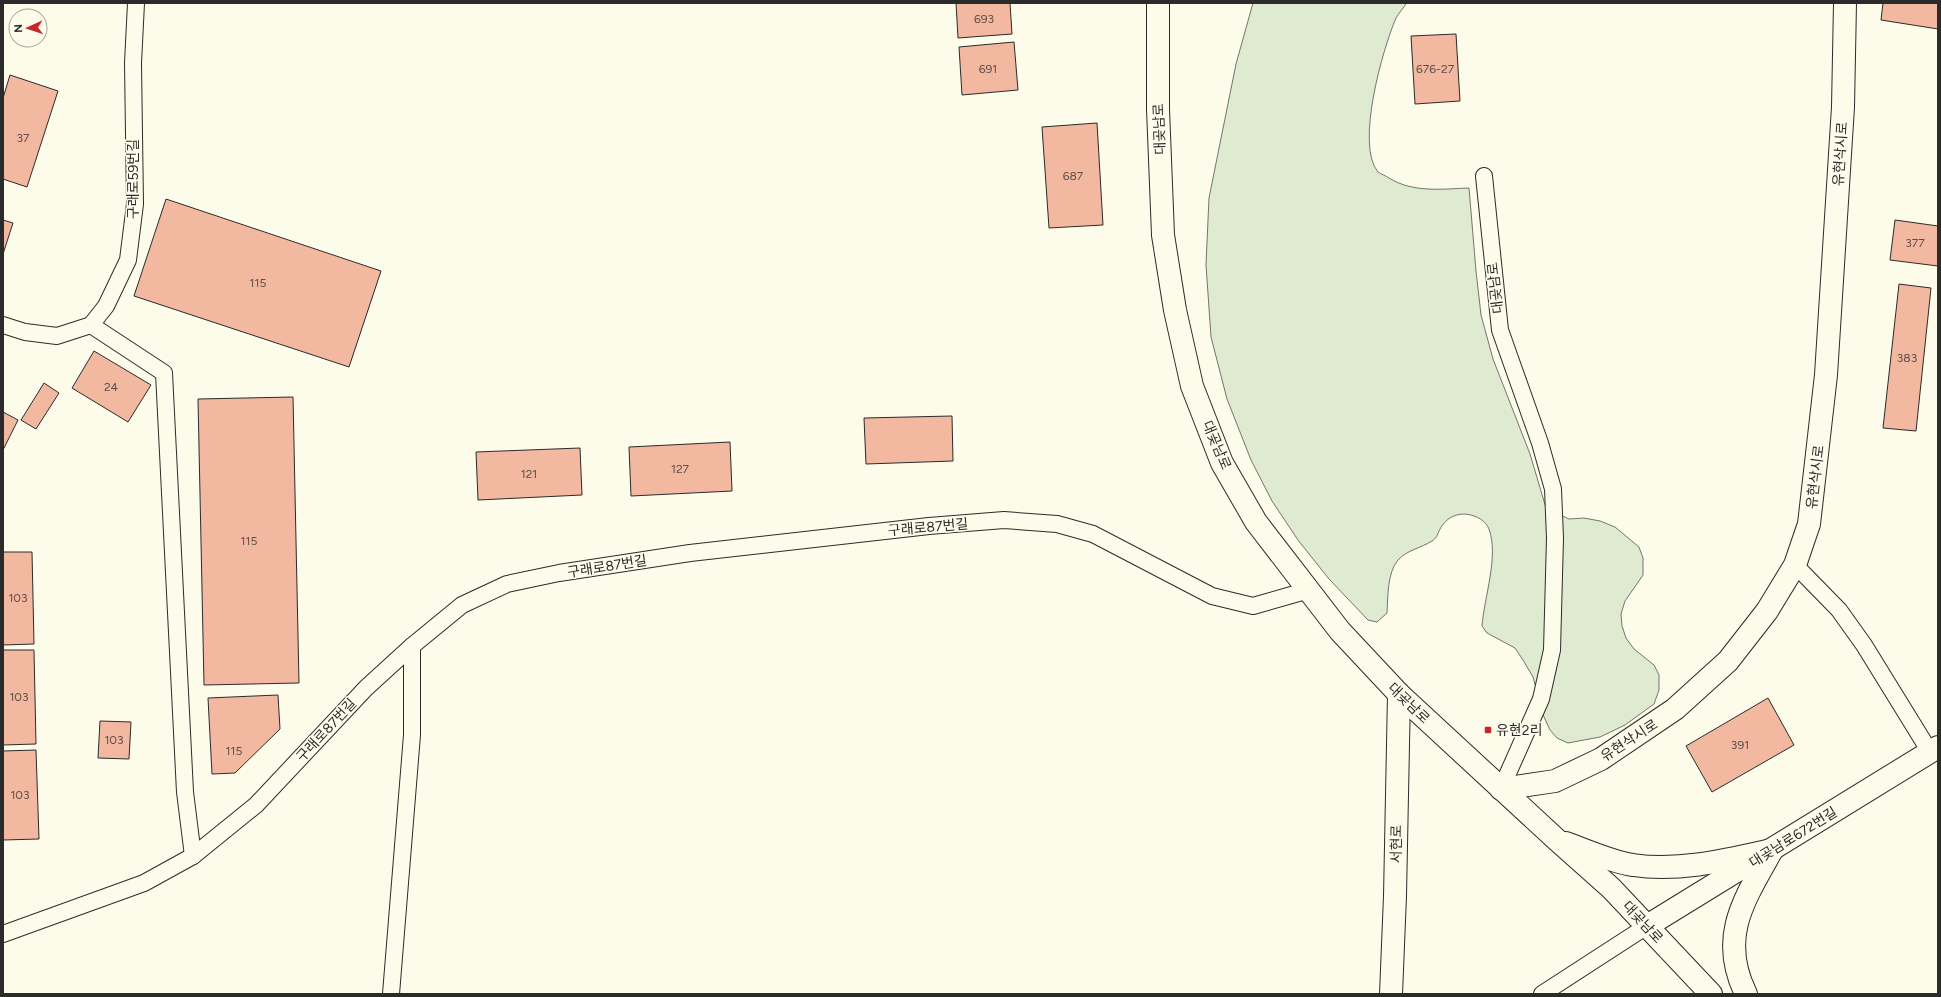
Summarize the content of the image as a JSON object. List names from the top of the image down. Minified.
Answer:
{"streets":{"street":["대곶남로","유현삭시로","대곶남로672번길","서현로"],"lane":["구래로59번길","구래로87번길"]},"crossings":[["대곶남로","유현삭시로"],["대곶남로","구래로87번길"],["대곶남로","대곶남로672번길"],["대곶남로","서현로"]],"places":{"transit":["유현2리"]},"house_numbers":["693","691","676-27","37","687","377","115","383","24","127","121","115","103","103","103","391","115","103"],"north":"left"}
